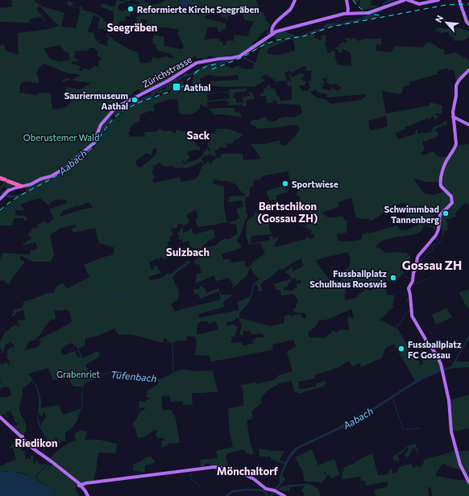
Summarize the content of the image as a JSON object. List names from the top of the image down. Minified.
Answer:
{"streets":{"main road":["Zürichstrasse"]},"districts":["Seegräben","Sack","Bertschikon (Gossau ZH)","Sulzbach","Gossau ZH","Riedikon","Mönchaltorf"],"water":["Aabach","Tüfenbach"],"parks":["Oberustemer Wald","Grabenriet"],"places":{"other":["Reformierte Kirche Seegräben","Sauriermuseum Aathal","Sportwiese","Schwimmbad Tannenberg","Fussballplatz Schulhaus Rooswis","Fussballplatz FC Gossau"],"transit":["Aathal"]},"north":"top left"}
